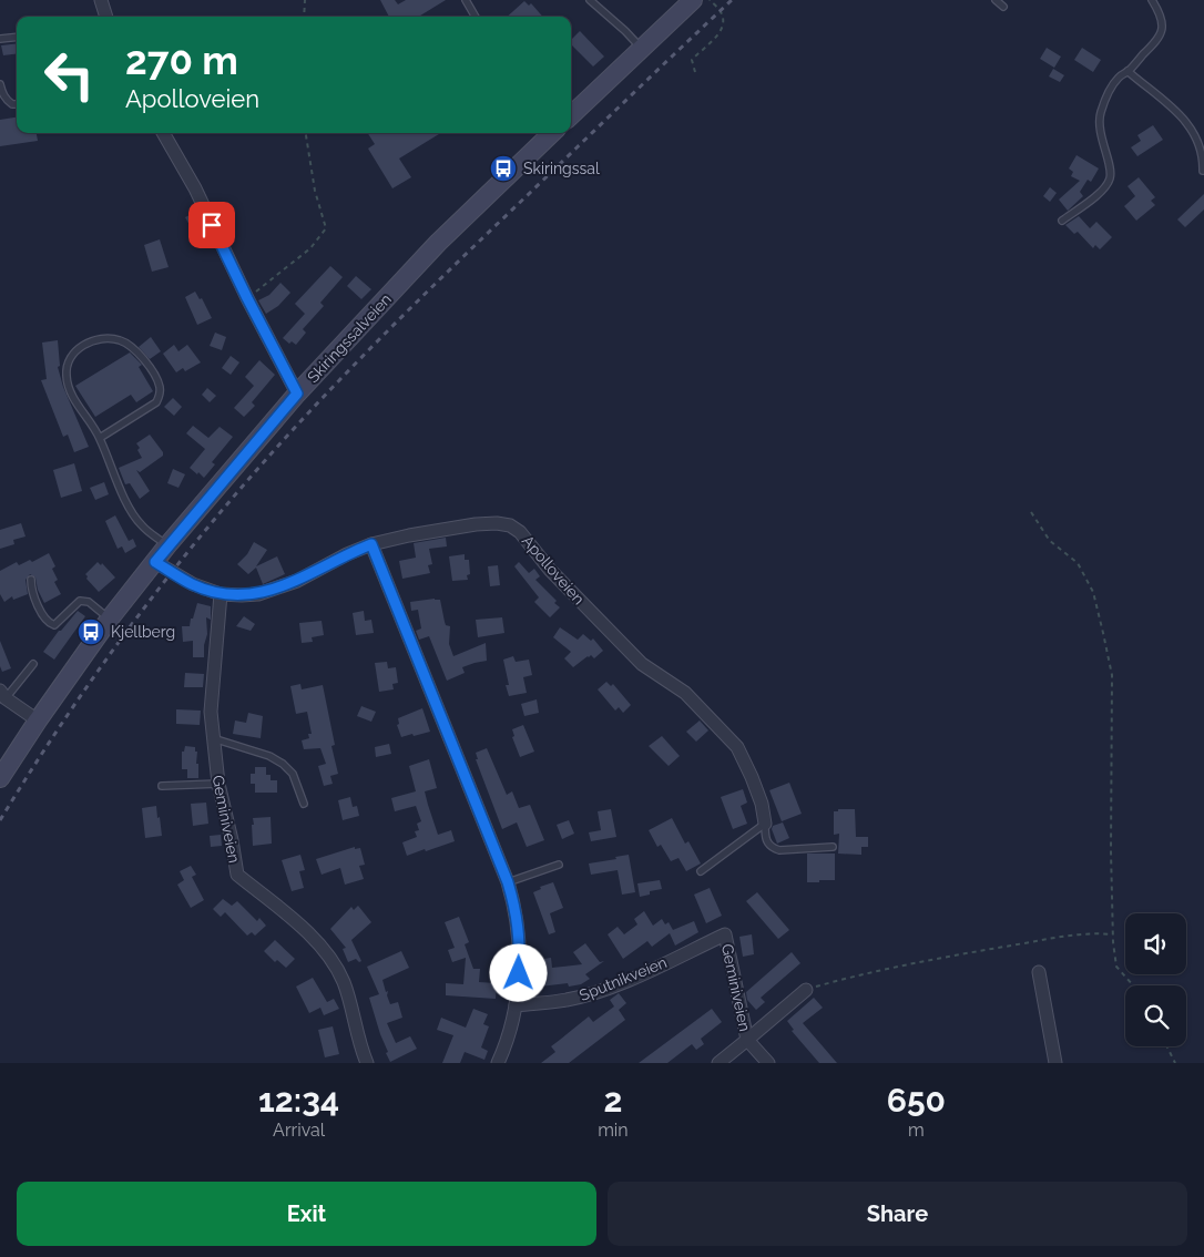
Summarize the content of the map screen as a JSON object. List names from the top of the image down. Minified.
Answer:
{"streets":{"main road":["Skiringssalveien"],"street":["Apolloveien","Geminiveien","Sputnikveien"]},"crossings":[["Skiringssalveien","Apolloveien"],["Apolloveien","Geminiveien"],["Geminiveien","Sputnikveien"]],"places":{"bus stop":["Skiringssal","Kjellberg"]},"page":{"turn":["270 m","Apolloveien"],"eta":["12:34","Arrival","2","min","650","m"],"buttons":["Exit","Share"]}}
